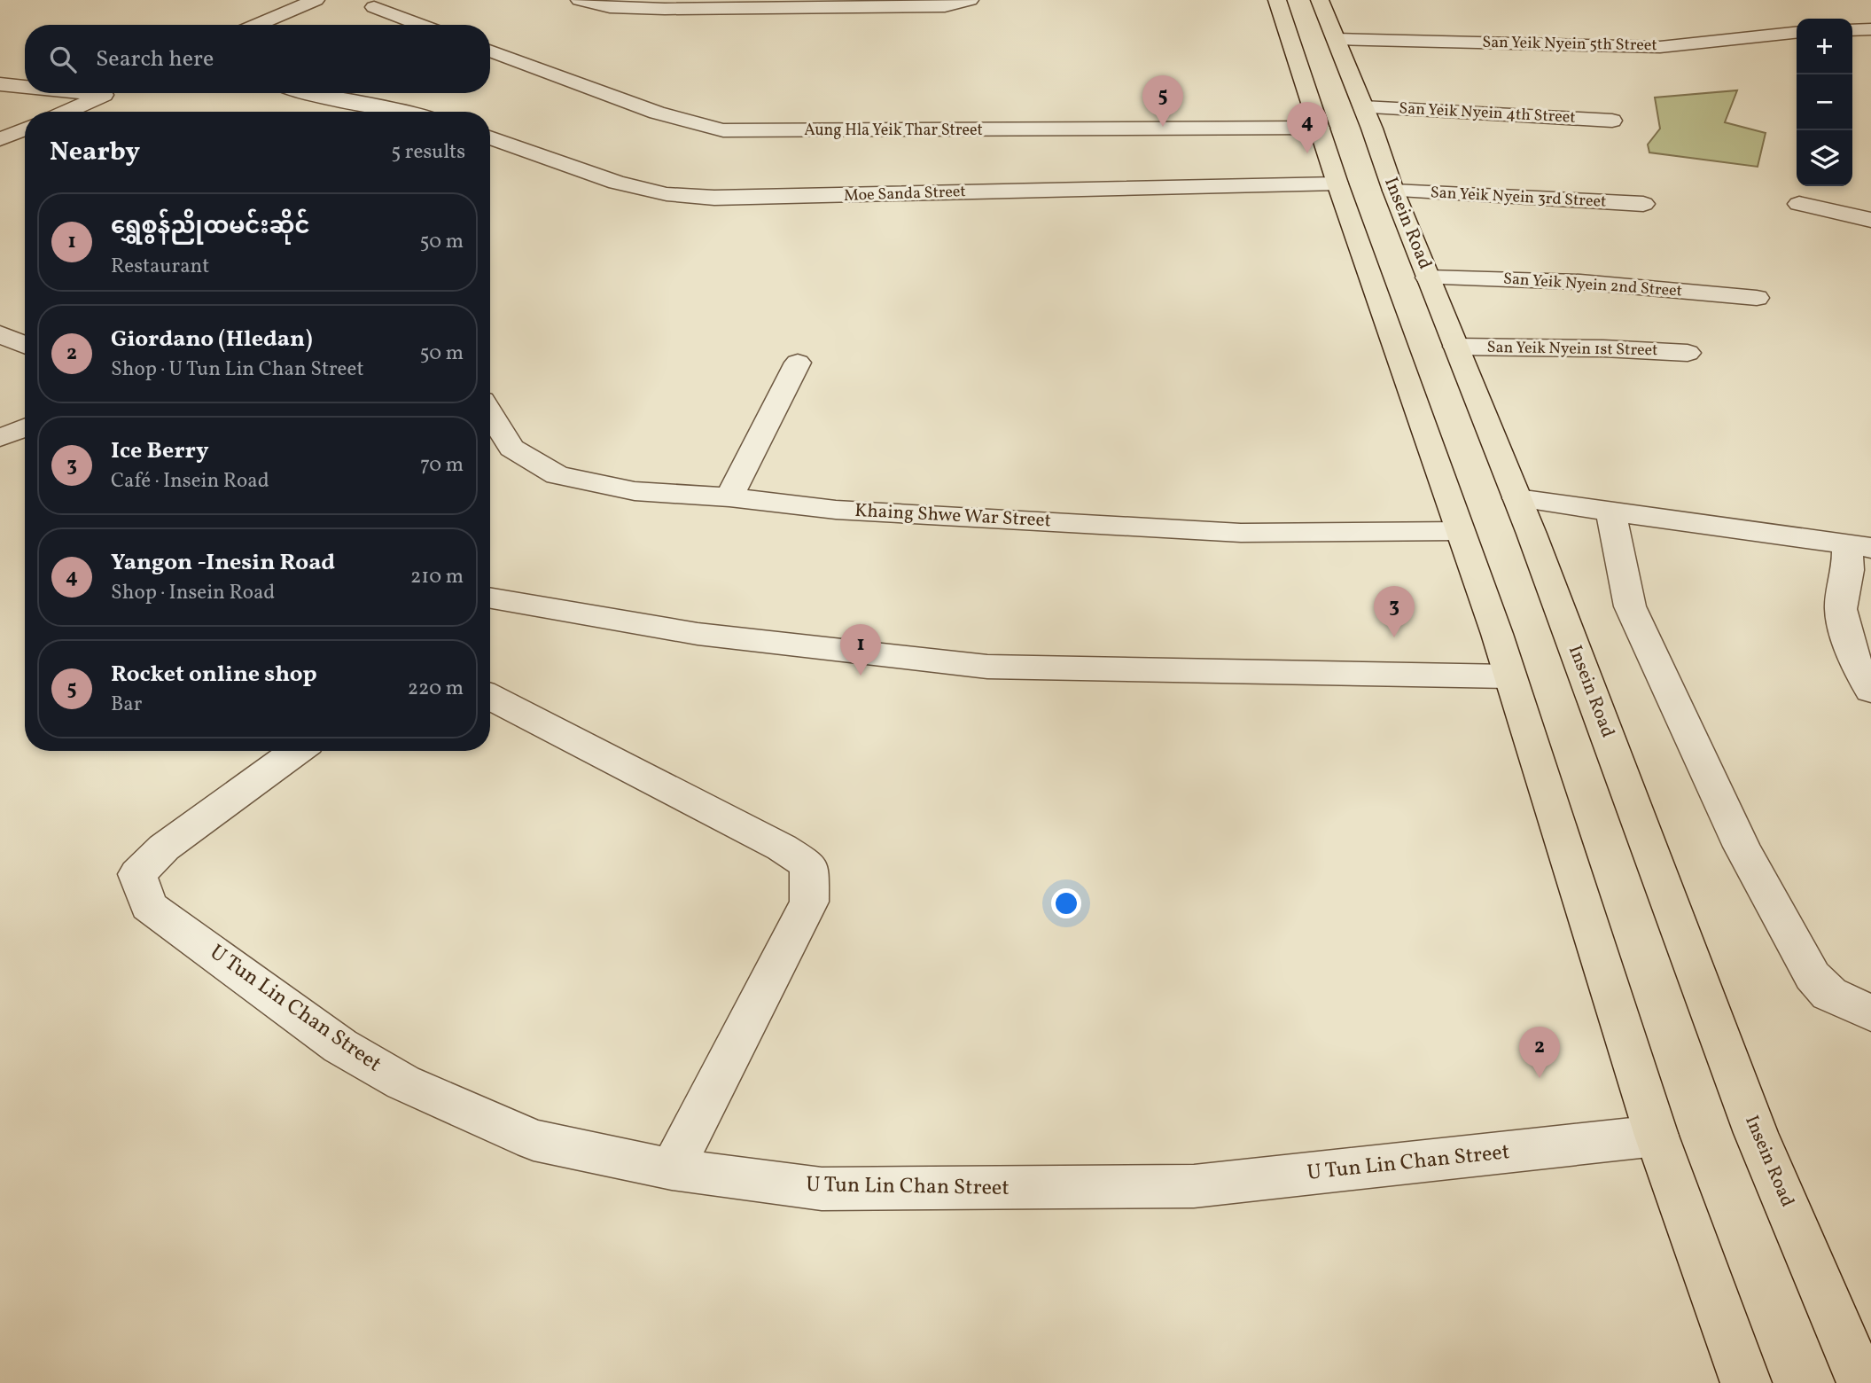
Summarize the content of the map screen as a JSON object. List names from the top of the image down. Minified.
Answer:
{"streets":{"main road":["Insein Road"],"street":["San Yeik Nyein 5th Street","San Yeik Nyein 4th Street","Aung Hla Yeik Thar Street","Moe Sanda Street","San Yeik Nyein 3rd Street","San Yeik Nyein 2nd Street","San Yeik Nyein 1st Street","Khaing Shwe War Street","U Tun Lin Chan Street"]},"crossings":[["San Yeik Nyein 5th Street","Insein Road"],["San Yeik Nyein 4th Street","Insein Road"],["San Yeik Nyein 3rd Street","Insein Road"],["Insein Road","San Yeik Nyein 2nd Street"],["Insein Road","San Yeik Nyein 1st Street"]],"page":{"map_buttons":["+","−"],"search":"Search here","pins":["5","4","3","1","2"],"heading":["Nearby","5 results"],"list":[{"mark":"1","name":"ရွှေစွန်ညိုထမင်းဆိုင်","note":"Restaurant","value":"50 m"},{"mark":"2","name":"Giordano (Hledan)","note":"Shop · U Tun Lin Chan Street","value":"50 m"},{"mark":"3","name":"Ice Berry","note":"Café · Insein Road","value":"70 m"},{"mark":"4","name":"Yangon -Inesin Road","note":"Shop · Insein Road","value":"210 m"},{"mark":"5","name":"Rocket online shop","note":"Bar","value":"220 m"}]}}
